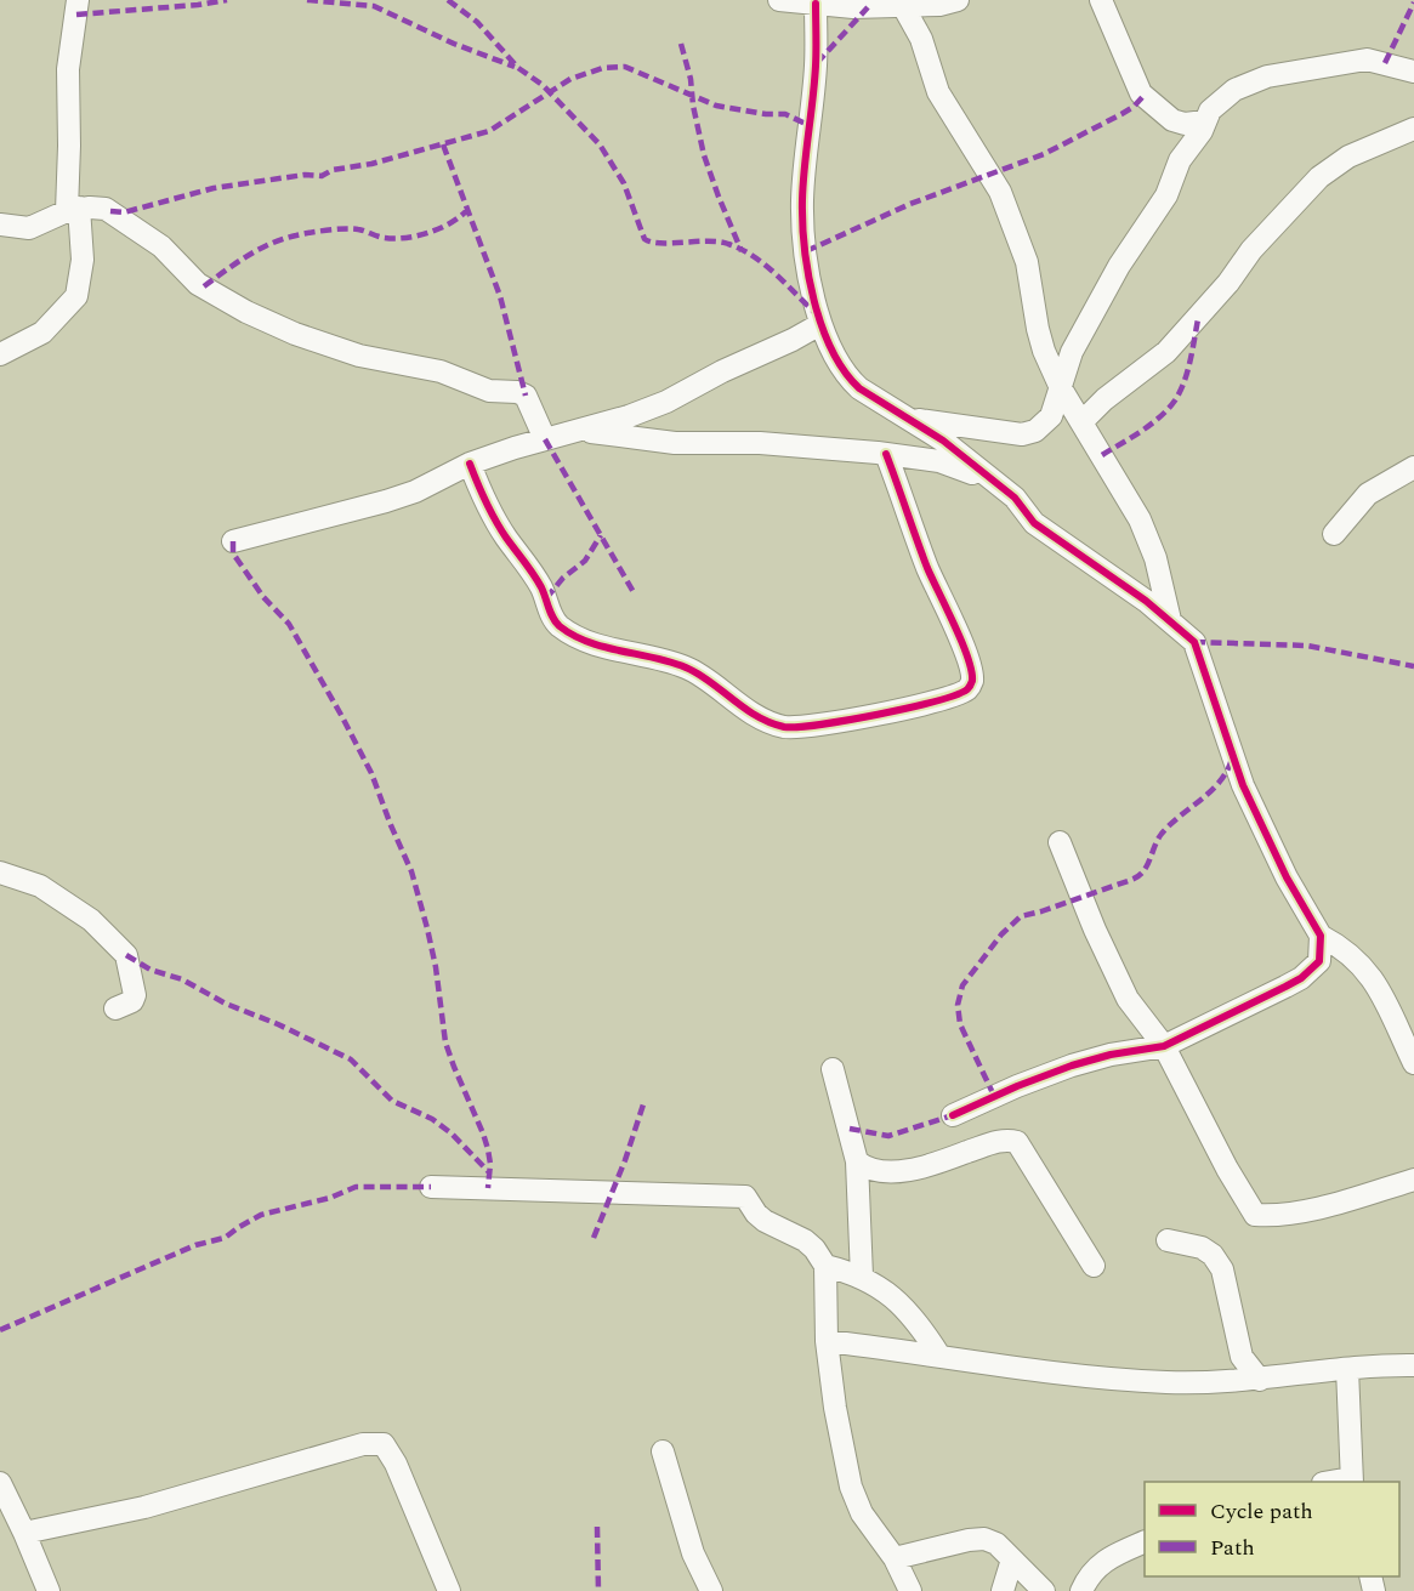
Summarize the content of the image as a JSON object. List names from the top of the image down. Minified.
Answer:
{"legend":["Cycle path","Path"]}
